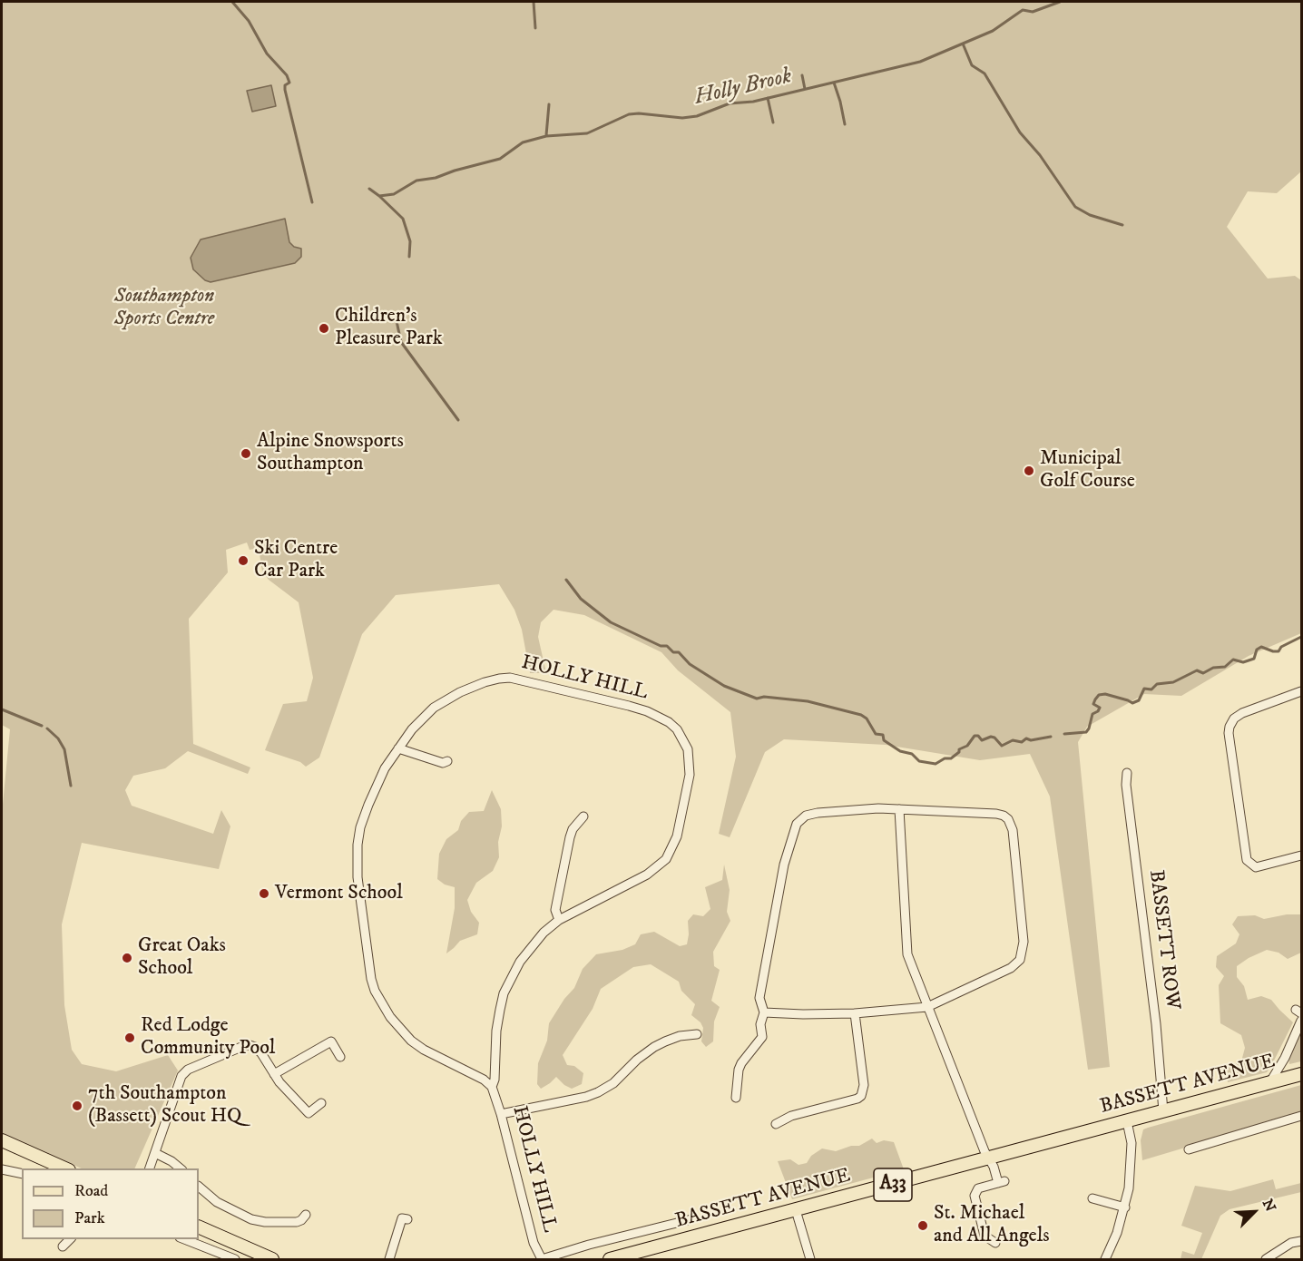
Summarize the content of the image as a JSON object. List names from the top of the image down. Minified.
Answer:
{"streets":{"main road":["BASSETT AVENUE","A33"],"street":["HOLLY HILL","BASSETT ROW"]},"crossings":[["HOLLY HILL","BASSETT AVENUE"],["BASSETT ROW","BASSETT AVENUE"]],"water":["Holly Brook"],"parks":["Southampton Sports Centre"],"places":["Children's Pleasure Park","Alpine Snowsports Southampton","Municipal Golf Course","Ski Centre Car Park","Vermont School","Great Oaks School","Red Lodge Community Pool","7th Southampton (Bassett) Scout HQ","St. Michael and All Angels"],"legend":["Road","Park"],"north":"top right"}
